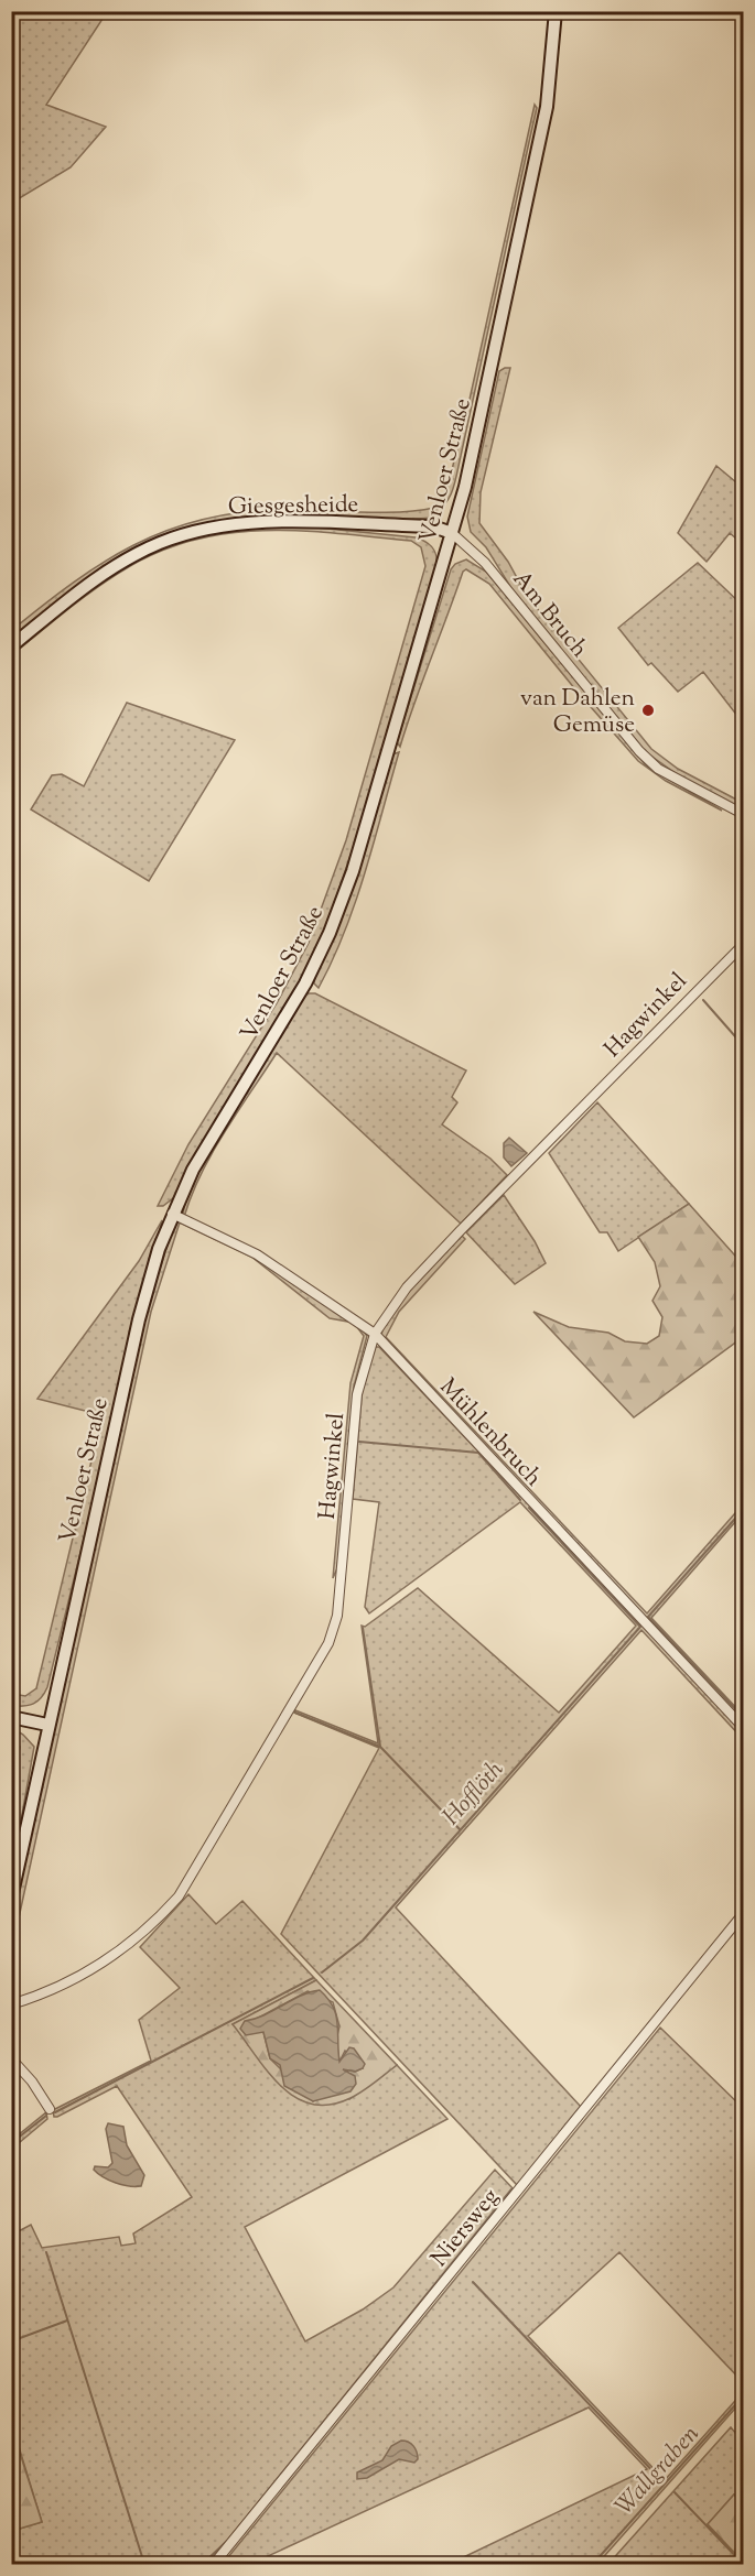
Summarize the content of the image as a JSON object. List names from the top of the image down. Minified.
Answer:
{"streets":{"main road":["Venloer Straße","Giesgesheide"],"street":["Am Bruch","Hagwinkel","Mühlenbruch","Niersweg"]},"crossings":[["Venloer Straße","Giesgesheide"],["Venloer Straße","Am Bruch"],["Venloer Straße","Mühlenbruch"],["Giesgesheide","Am Bruch"],["Hagwinkel","Mühlenbruch"]],"water":["Hofflöth","Wallgraben"],"places":["van Dahlen Gemüse"]}
